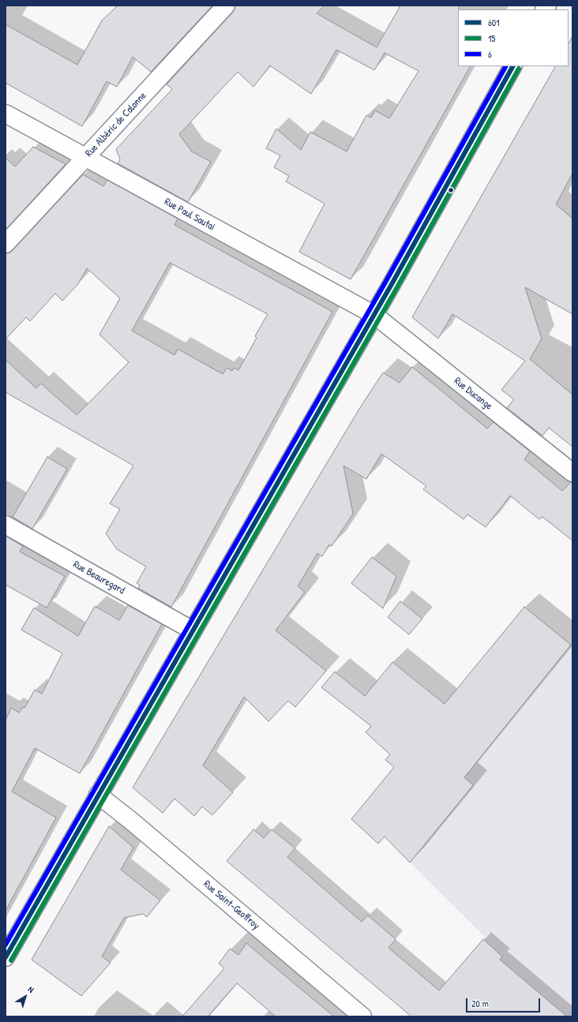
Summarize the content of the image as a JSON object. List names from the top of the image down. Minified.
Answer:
{"streets":{"street":["Rue Albéric de Calonne","Rue Paul Sautai","Rue Ducange","Rue Beauregard","Rue Saint-Geoffroy"]},"crossings":[["Rue Albéric de Calonne","Rue Paul Sautai"],["Rue Paul Sautai","Rue Ducange"]],"lines":["transit line 601","transit line 6","transit line 15"],"legend":["601","15","6"],"scale_bar":"20 m","north":"top right"}
